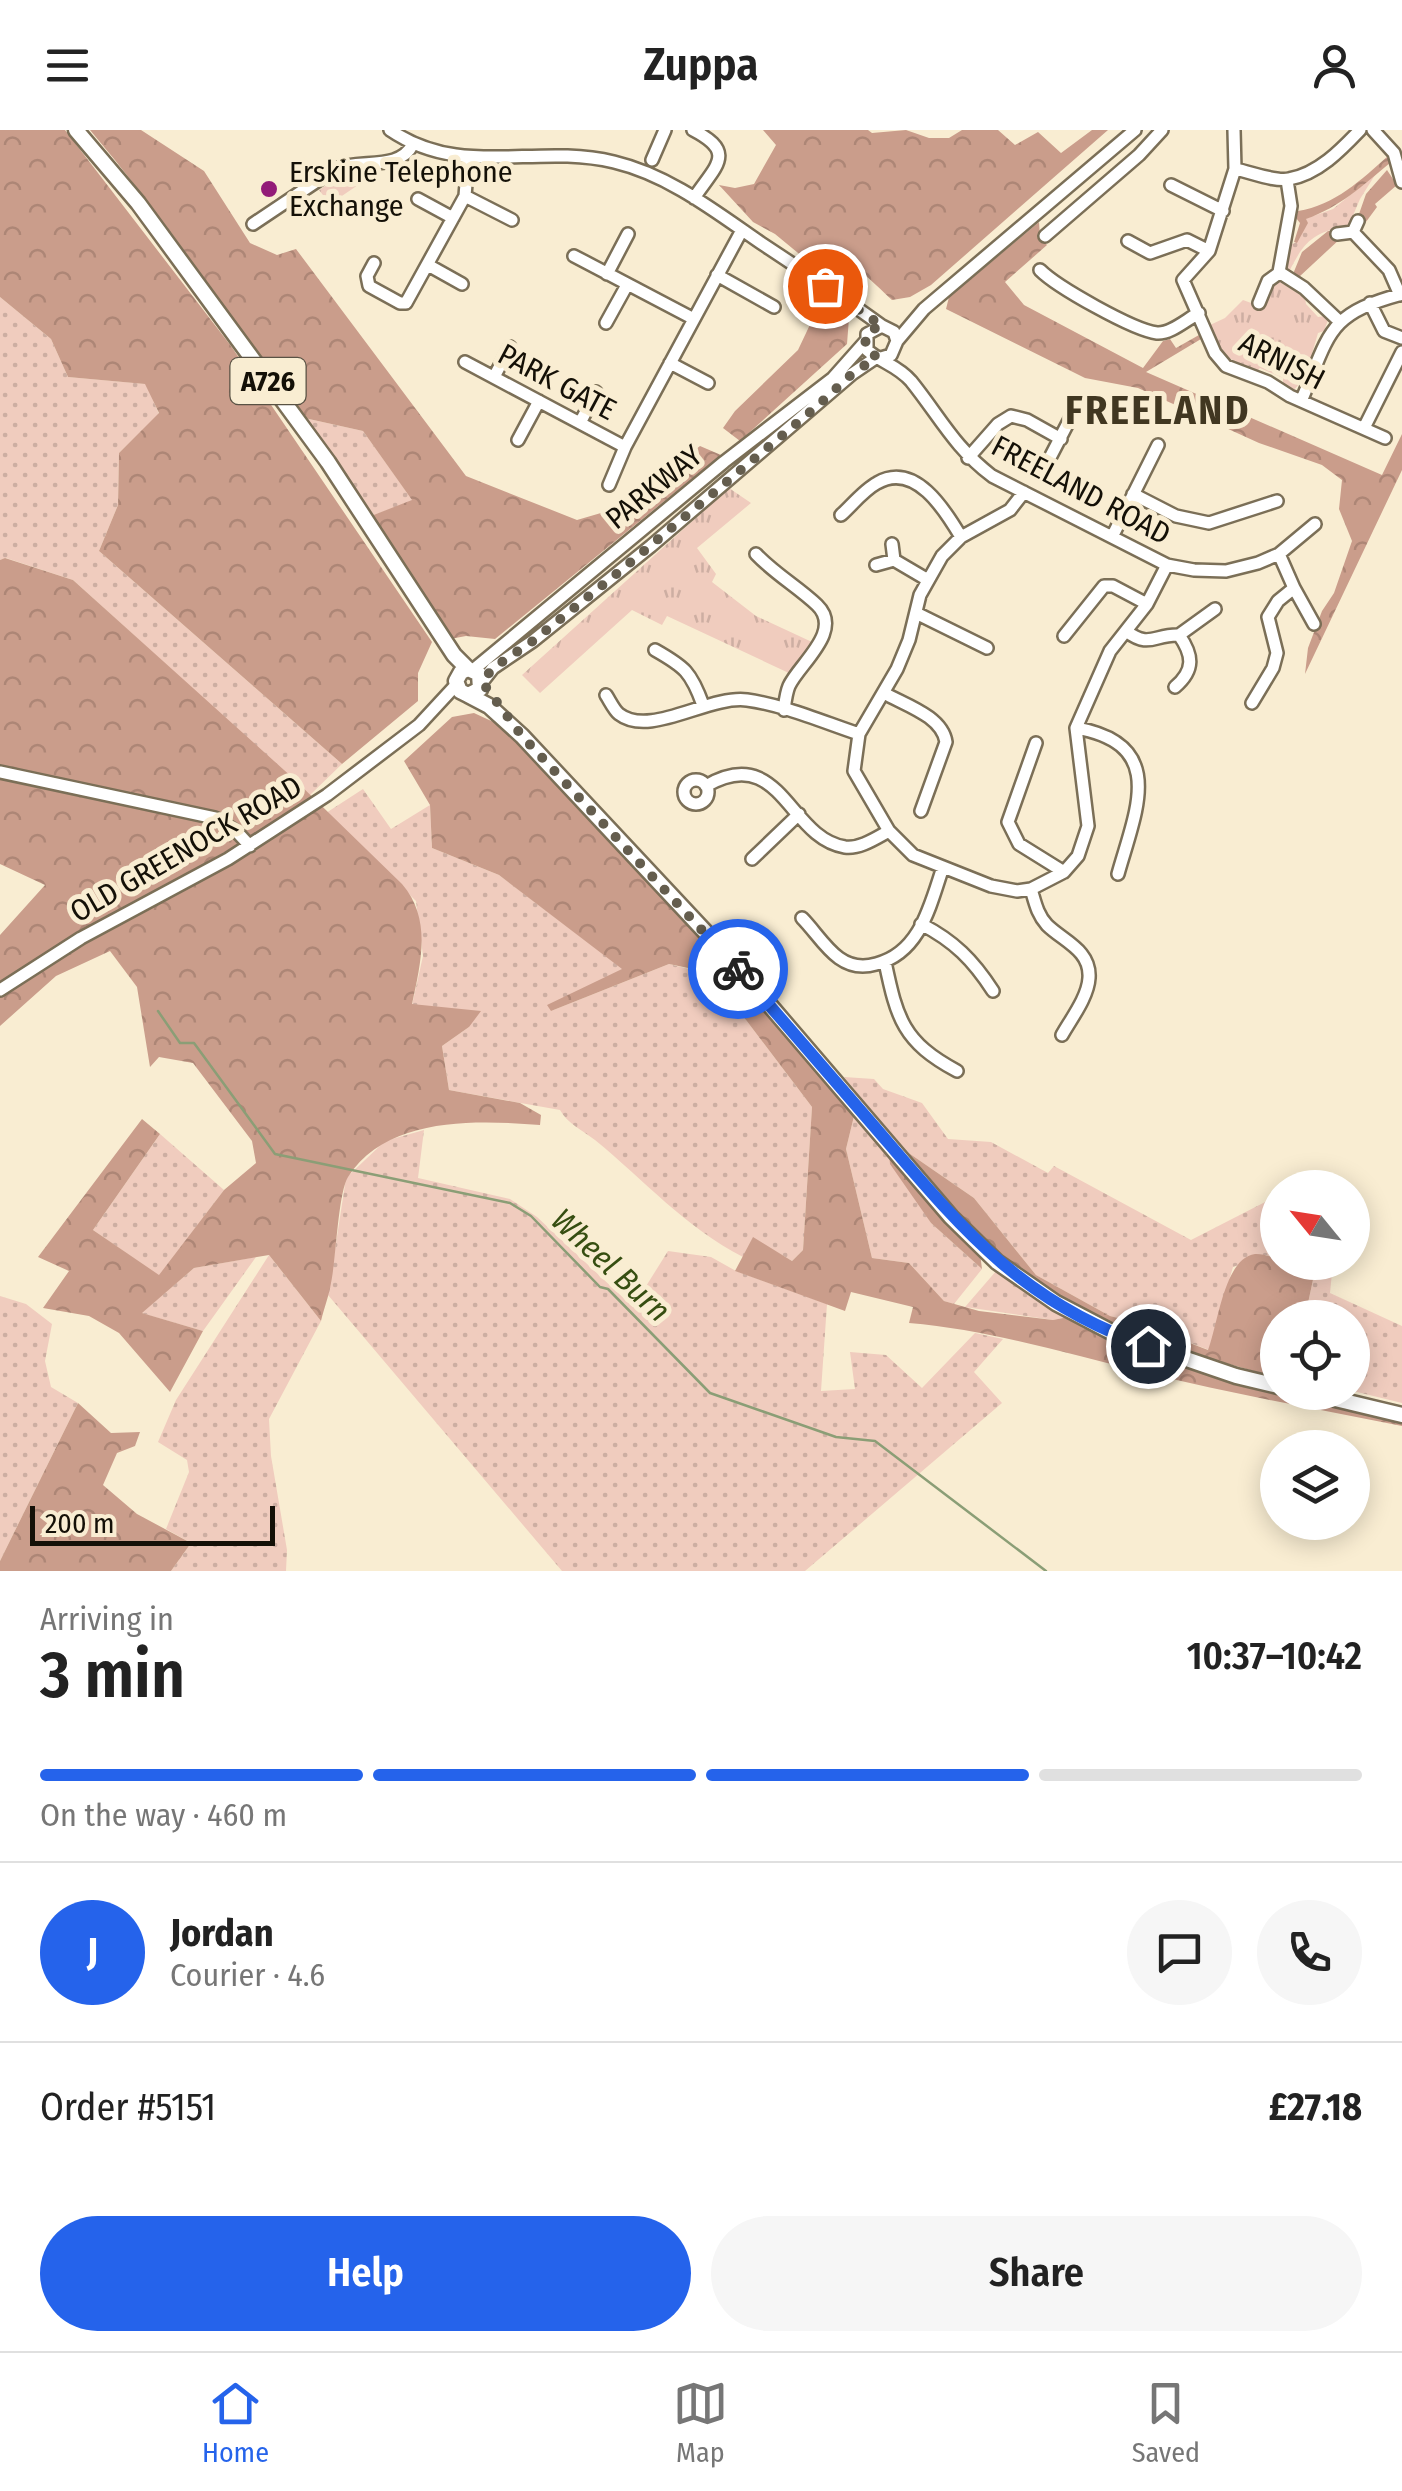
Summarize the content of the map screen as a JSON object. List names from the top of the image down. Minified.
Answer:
{"streets":{"main road":["A726"],"street":["ARNISH","PARK GATE","PARKWAY","FREELAND ROAD","OLD GREENOCK ROAD"]},"crossings":[["A726","PARKWAY"],["A726","OLD GREENOCK ROAD"],["PARKWAY","FREELAND ROAD"]],"districts":["FREELAND"],"water":["Wheel Burn"],"places":["Erskine Telephone Exchange"],"scale_bar":"200 m","north":"top left","page":{"header":"Zuppa","scale":"200 m","heading":["3 min","Arriving in","10:37–10:42"],"panel":["Jordan","Courier · 4.6","Order #5151","£27.18"],"bar":"On the way · 460 m","round":"J","buttons":["Help","Share"],"tabs":["Home","Map","Saved"]}}
